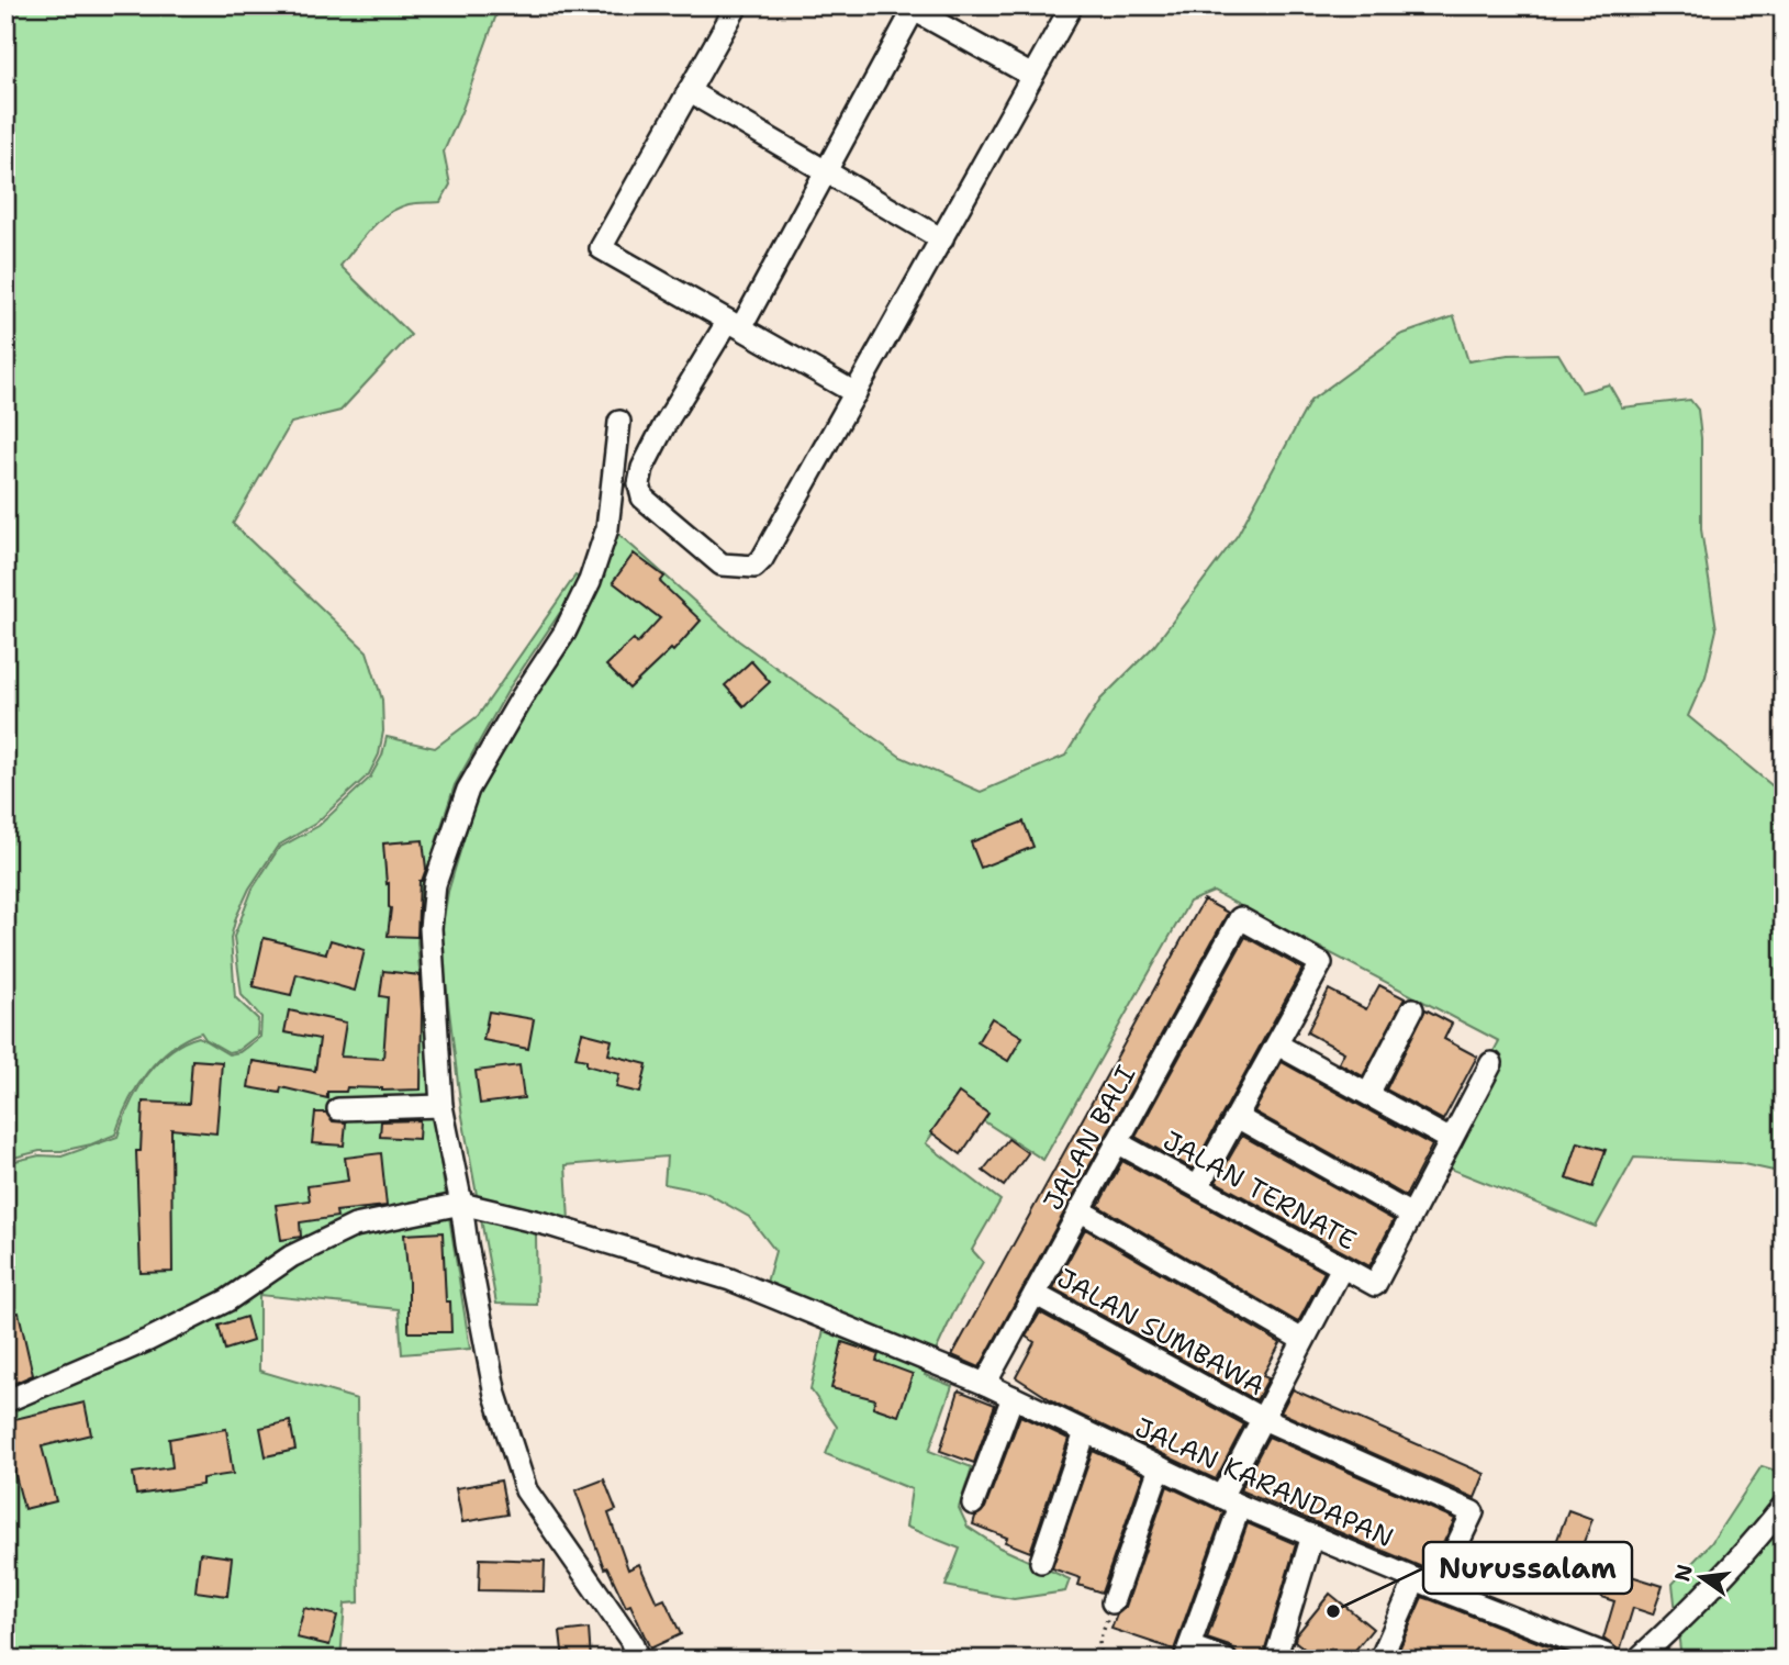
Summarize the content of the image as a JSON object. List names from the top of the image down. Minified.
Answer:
{"streets":{"street":["JALAN BALI","JALAN TERNATE","JALAN SUMBAWA","JALAN KARANDAPAN"]},"crossings":[["JALAN BALI","JALAN TERNATE"],["JALAN BALI","JALAN SUMBAWA"],["JALAN BALI","JALAN KARANDAPAN"],["JALAN SUMBAWA","JALAN KARANDAPAN"]],"places":["Nurussalam"],"north":"left"}
